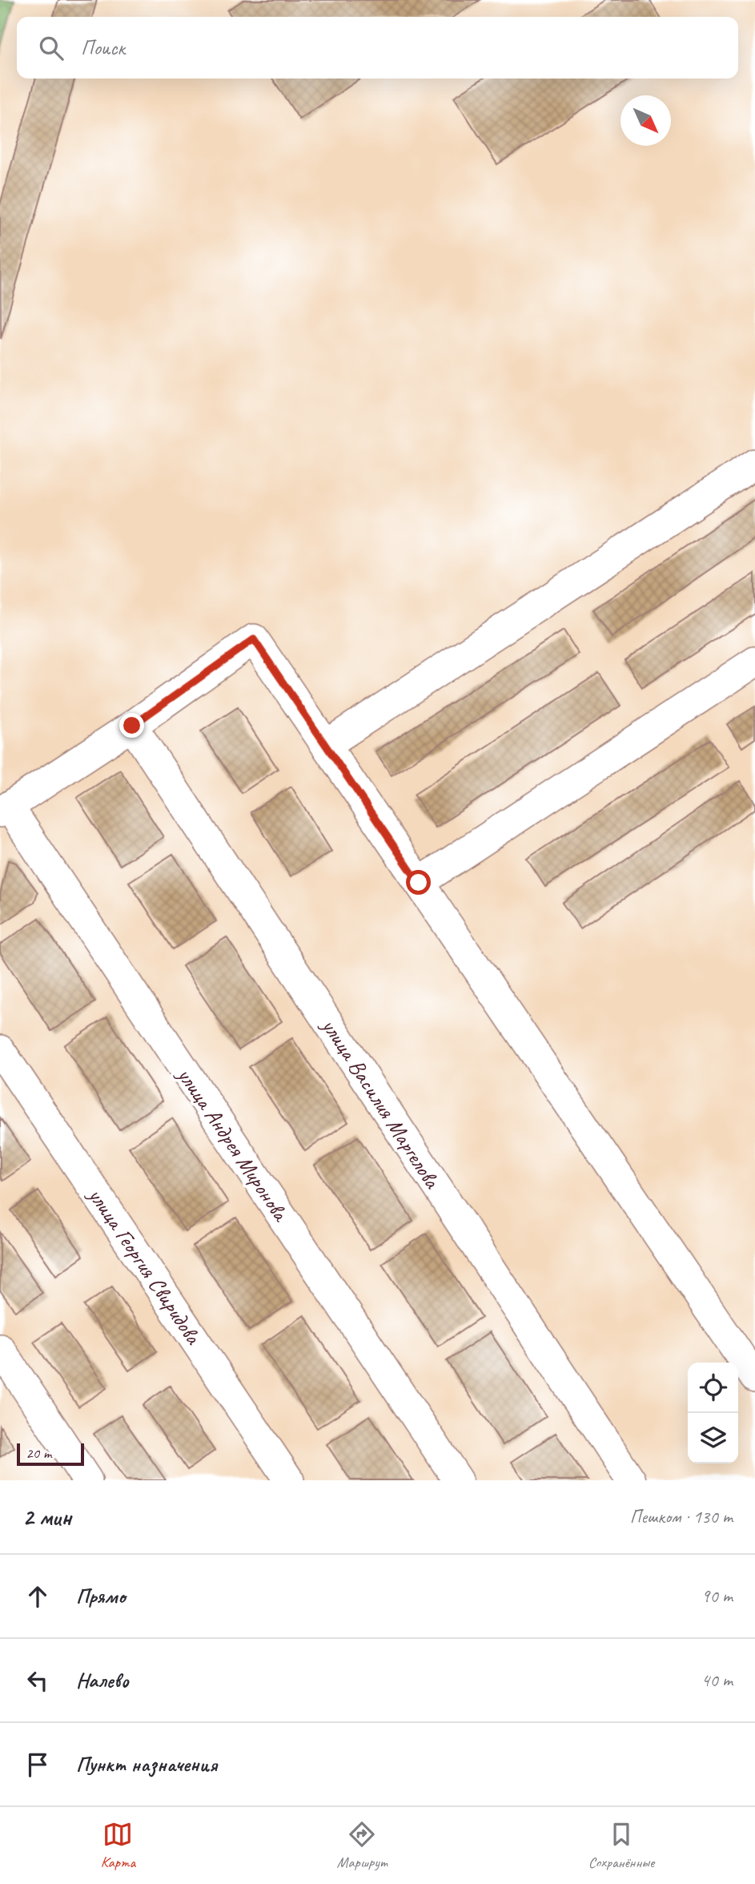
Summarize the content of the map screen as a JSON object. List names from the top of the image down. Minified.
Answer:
{"streets":{"street":["улица Василия Маргелова","улица Андрея Миронова","улица Георгия Свиридова"]},"scale_bar":"20 m","north":"bottom right","page":{"search":"Поиск","scale":"20 m","heading":["2 мин","Пешком · 130 m"],"list":[["Прямо","90 m"],["Налево","40 m"],"Пункт назначения"],"nav":["Карта","Маршрут","Сохранённые"]}}
